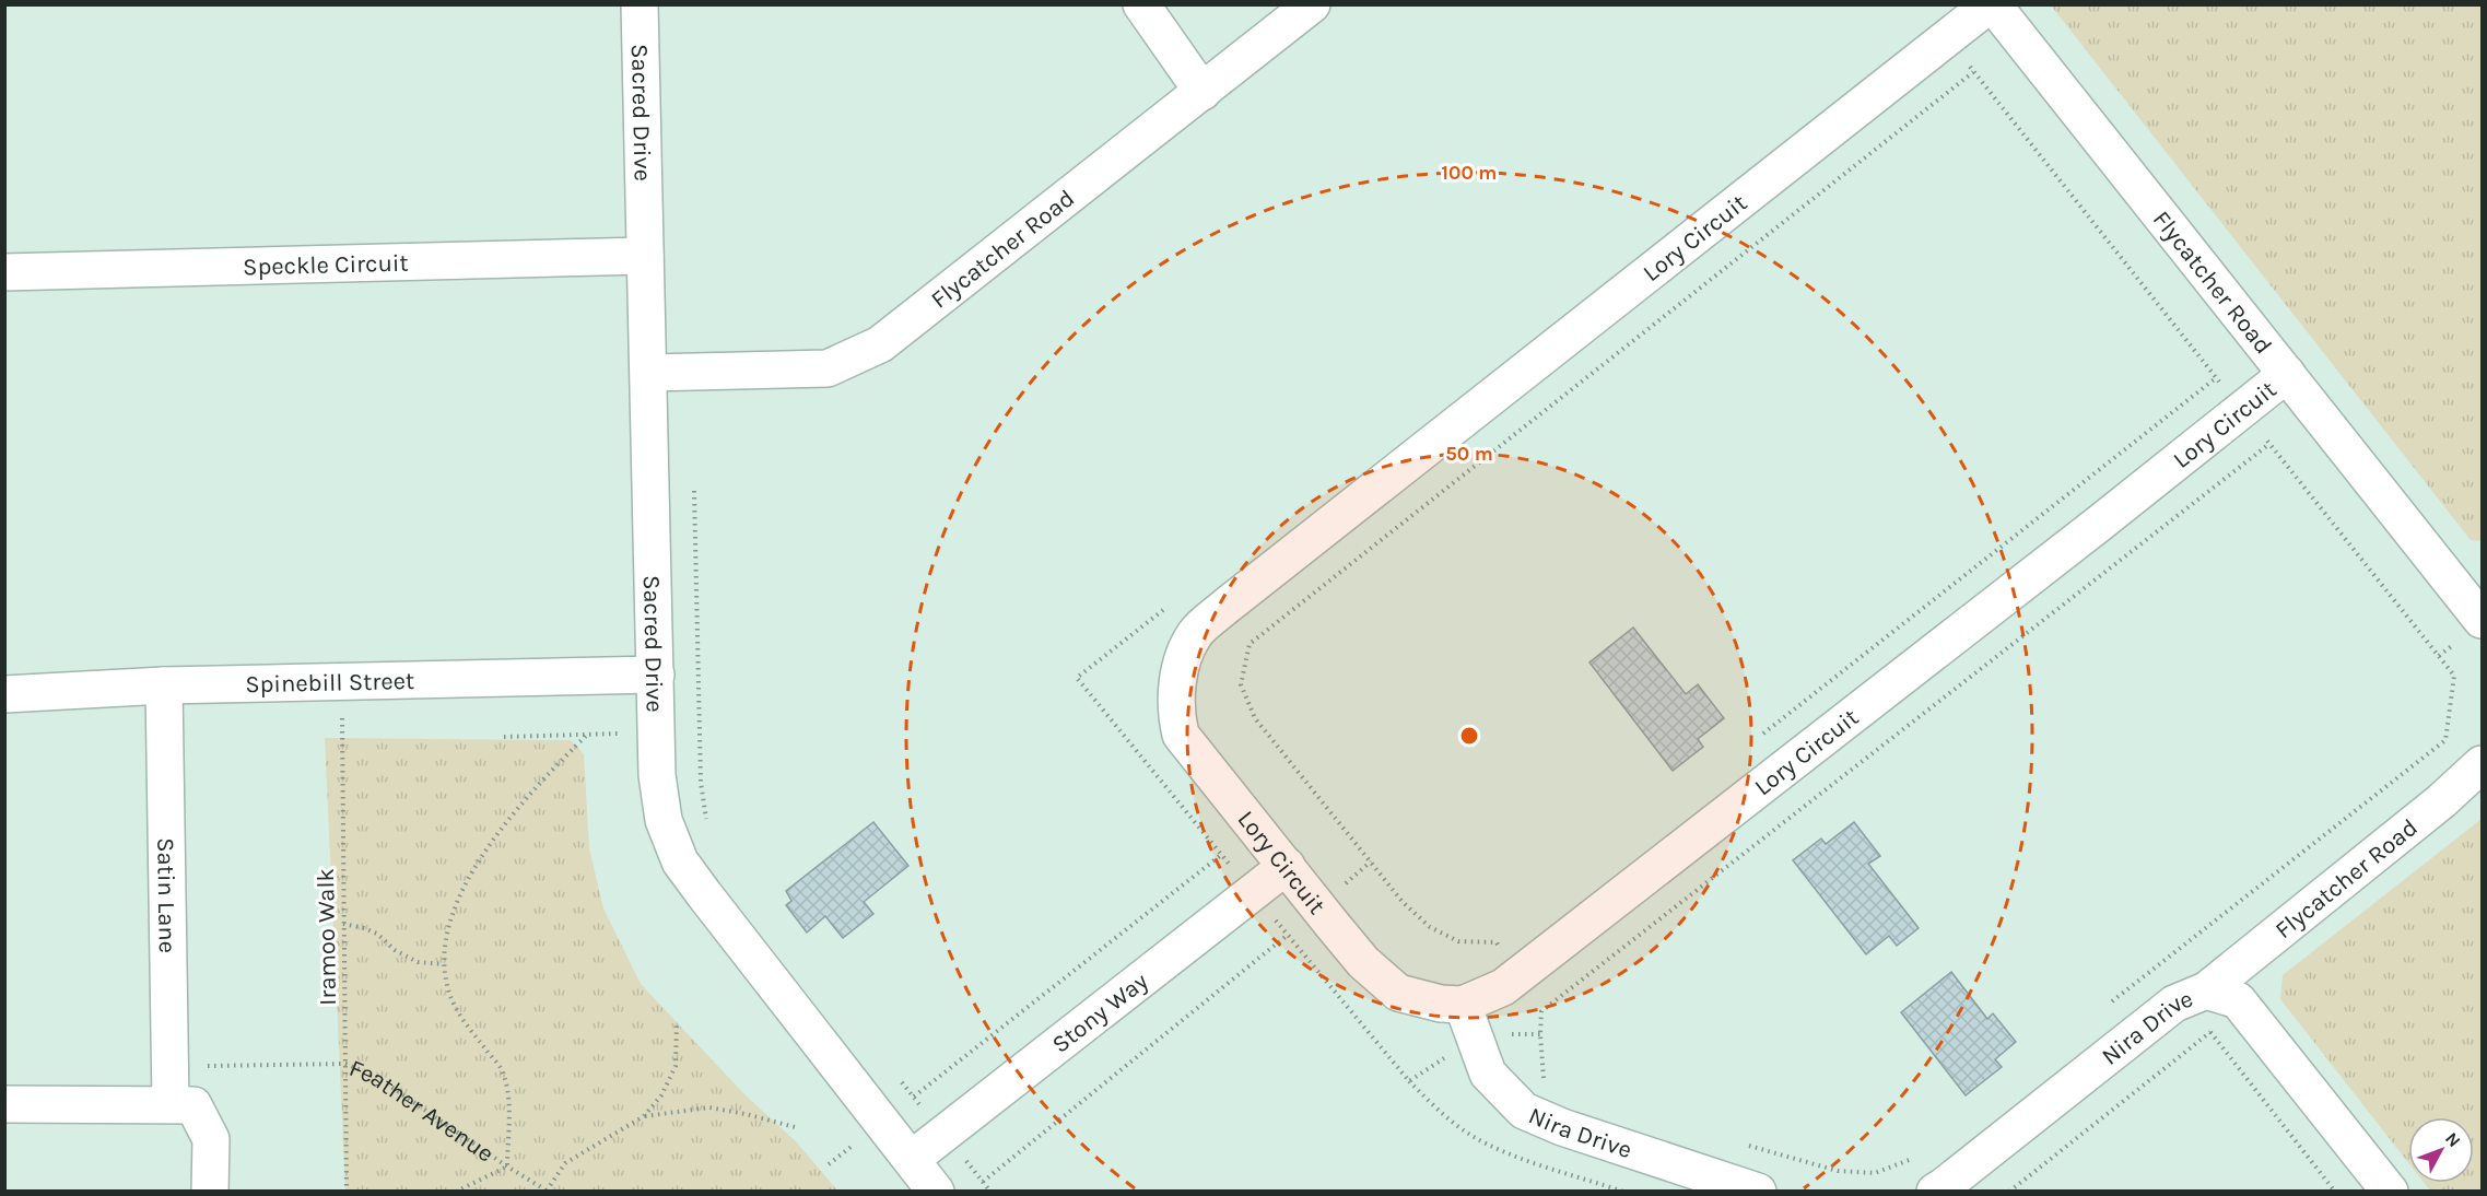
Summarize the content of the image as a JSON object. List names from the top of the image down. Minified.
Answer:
{"streets":{"street":["Sacred Drive","Lory Circuit","Flycatcher Road","Speckle Circuit","Spinebill Street","Satin Lane","Stony Way","Nira Drive"],"path":["Iramoo Walk","Feather Avenue"]},"crossings":[["Sacred Drive","Flycatcher Road"],["Sacred Drive","Speckle Circuit"],["Sacred Drive","Spinebill Street"],["Sacred Drive","Stony Way"],["Lory Circuit","Flycatcher Road"],["Lory Circuit","Stony Way"],["Lory Circuit","Nira Drive"],["Flycatcher Road","Nira Drive"],["Spinebill Street","Satin Lane"],["Spinebill Street","Iramoo Walk"],["Satin Lane","Feather Avenue"],["Iramoo Walk","Feather Avenue"]],"north":"top right","rings":["100 m","50 m"]}
